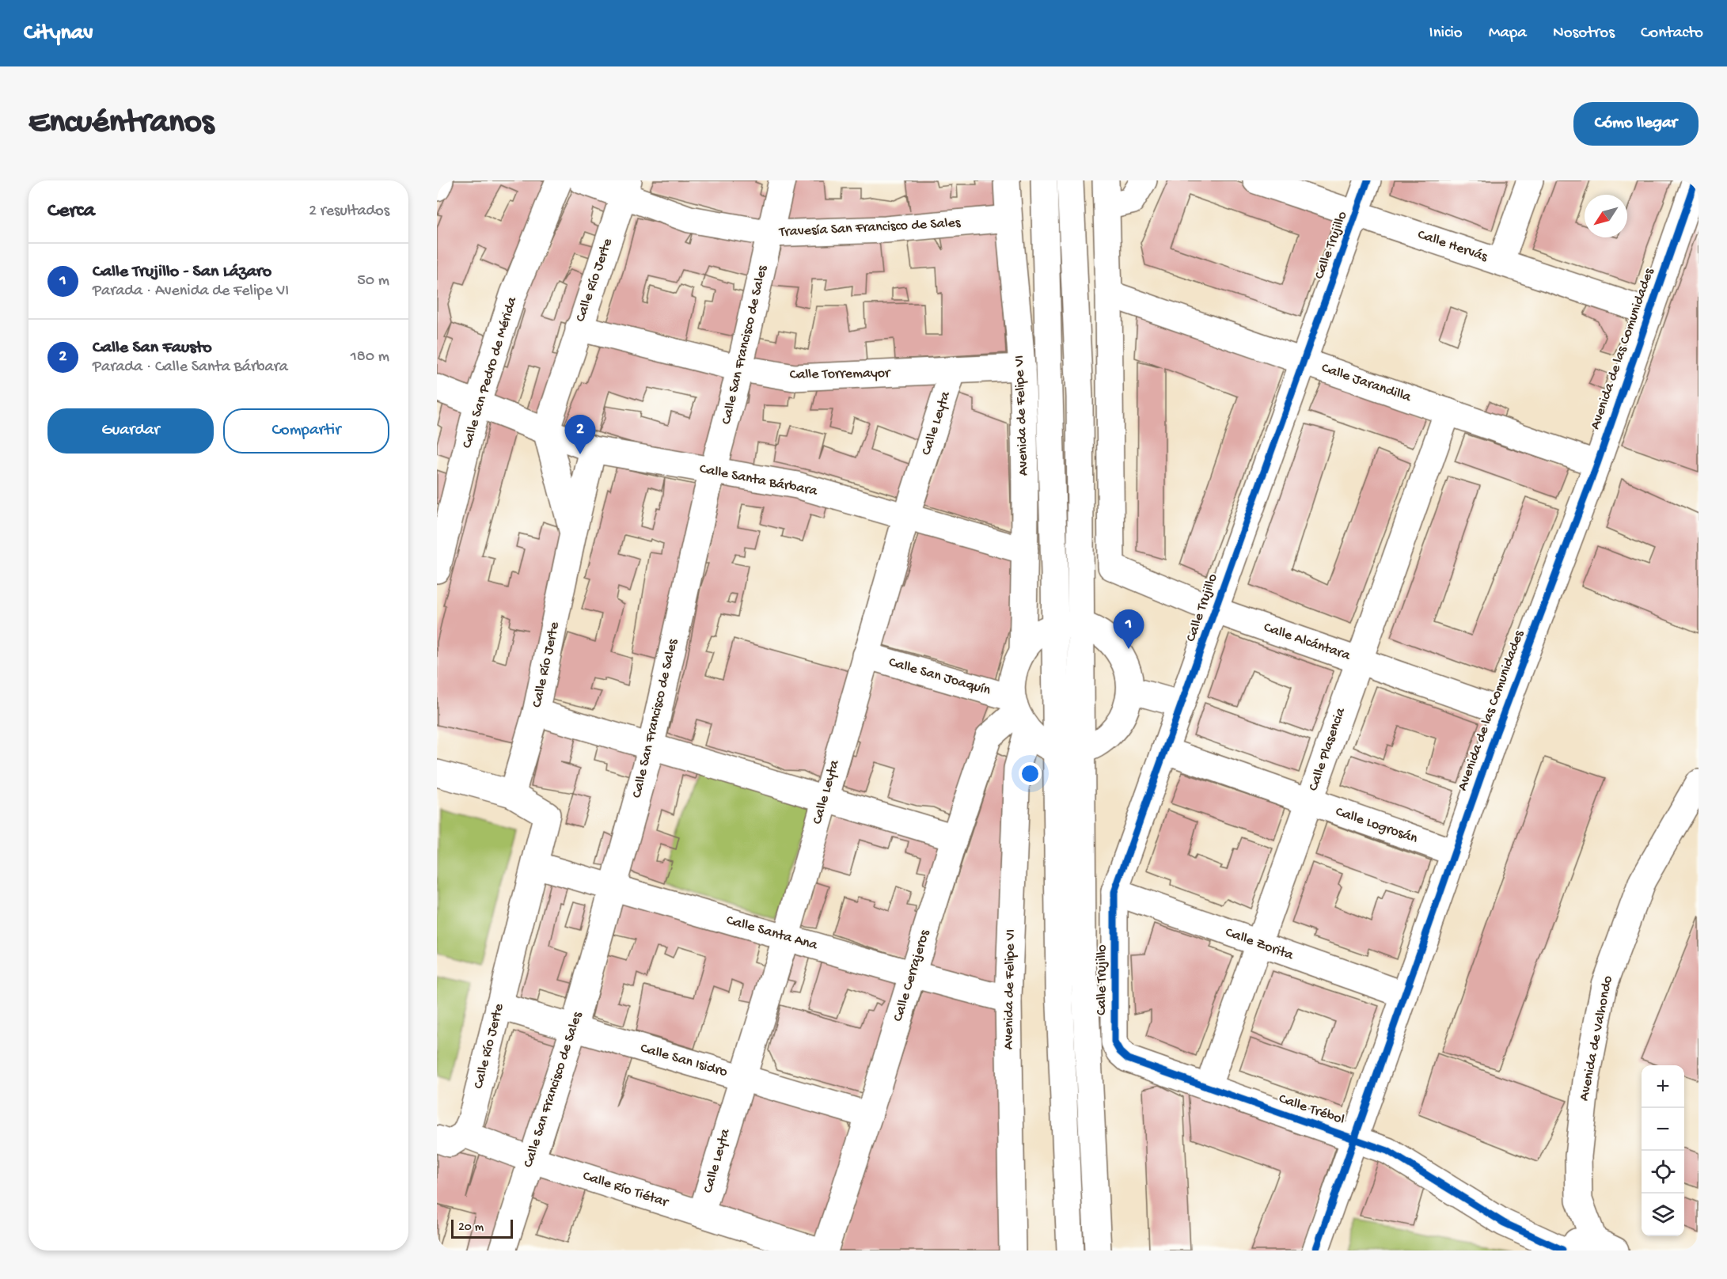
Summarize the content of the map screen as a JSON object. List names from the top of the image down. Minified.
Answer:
{"streets":{"main road":["Travesía San Francisco de Sales","Calle Trujillo","Calle Hervás","Calle Río Jerte","Calle San Francisco de Sales","Avenida de las Comunidades","Calle San Pedro de Mérida","Calle Torremayor","Calle Jarandilla","Avenida de Felipe VI","Calle Leyta","Calle Santa Bárbara","Calle Alcántara","Calle San Joaquín","Calle Plasencia","Calle Logrosán","Calle Santa Ana","Calle Zorita","Calle Cerrajeros","Avenida de Valhondo","Calle San Isidro","Calle Trébol","Calle Río Tiétar"]},"crossings":[["Travesía San Francisco de Sales","Calle Río Jerte"],["Travesía San Francisco de Sales","Calle San Francisco de Sales"],["Travesía San Francisco de Sales","Avenida de Felipe VI"],["Calle Trujillo","Calle Hervás"],["Calle Trujillo","Calle Jarandilla"],["Calle Trujillo","Calle Alcántara"],["Calle Trujillo","Calle Logrosán"],["Calle Trujillo","Calle Zorita"],["Calle Trujillo","Calle Trébol"],["Calle Hervás","Avenida de las Comunidades"],["Calle Río Jerte","Calle Torremayor"],["Calle Río Jerte","Calle Santa Bárbara"],["Calle Río Jerte","Calle Santa Ana"],["Calle Río Jerte","Calle San Isidro"],["Calle Río Jerte","Calle Río Tiétar"],["Calle San Francisco de Sales","Calle Torremayor"],["Calle San Francisco de Sales","Calle Santa Bárbara"],["Calle San Francisco de Sales","Calle Santa Ana"],["Calle San Francisco de Sales","Calle San Isidro"],["Calle San Francisco de Sales","Calle Río Tiétar"],["Avenida de las Comunidades","Calle Jarandilla"],["Avenida de las Comunidades","Calle Alcántara"],["Avenida de las Comunidades","Calle Logrosán"],["Avenida de las Comunidades","Calle Zorita"],["Avenida de las Comunidades","Calle Trébol"],["Calle San Pedro de Mérida","Calle Santa Bárbara"],["Calle Torremayor","Avenida de Felipe VI"],["Calle Torremayor","Calle Leyta"],["Calle Jarandilla","Calle Alcántara"],["Calle Jarandilla","Calle Plasencia"],["Avenida de Felipe VI","Calle Santa Bárbara"],["Avenida de Felipe VI","Calle San Joaquín"],["Avenida de Felipe VI","Calle Santa Ana"],["Avenida de Felipe VI","Calle Cerrajeros"],["Calle Leyta","Calle Santa Bárbara"],["Calle Leyta","Calle San Joaquín"],["Calle Leyta","Calle Santa Ana"],["Calle Leyta","Calle San Isidro"],["Calle Leyta","Calle Río Tiétar"],["Calle Alcántara","Calle Plasencia"],["Calle San Joaquín","Calle Cerrajeros"],["Calle Plasencia","Calle Logrosán"],["Calle Plasencia","Calle Zorita"],["Calle Plasencia","Calle Trébol"],["Calle Santa Ana","Calle Cerrajeros"],["Calle Cerrajeros","Calle San Isidro"],["Avenida de Valhondo","Calle Trébol"]],"scale_bar":"20 m","north":"bottom left","page":{"header":"Citynav","nav":["Inicio","Mapa","Nosotros","Contacto"],"buttons":["Cómo llegar",["Guardar","Compartir"]],"title":"Encuéntranos","heading":["Cerca","2 resultados"],"list":[{"mark":"1","name":"Calle Trujillo - San Lázaro","note":"Parada · Avenida de Felipe VI","value":"50 m"},{"mark":"2","name":"Calle San Fausto","note":"Parada · Calle Santa Bárbara","value":"180 m"}],"pins":["2","1"],"map_buttons":["+","−"],"scale":"20 m"}}
